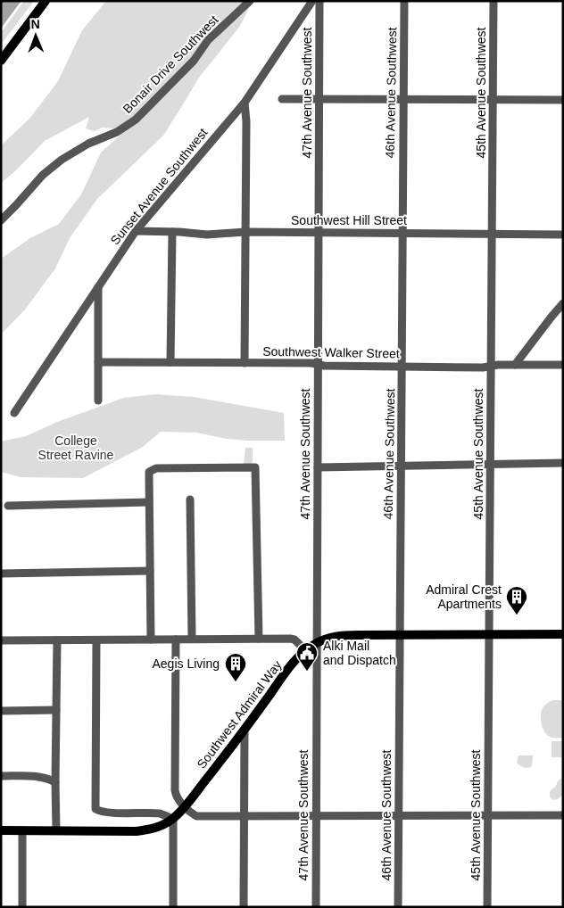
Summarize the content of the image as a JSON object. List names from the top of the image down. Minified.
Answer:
{"streets":{"main road":["Southwest Admiral Way"],"street":["Bonair Drive Southwest","47th Avenue Southwest","46th Avenue Southwest","45th Avenue Southwest","Sunset Avenue Southwest","Southwest Hill Street","Southwest Walker Street"]},"crossings":[["47th Avenue Southwest","Southwest Hill Street"],["47th Avenue Southwest","Southwest Walker Street"],["47th Avenue Southwest","Southwest Admiral Way"],["46th Avenue Southwest","Southwest Hill Street"],["46th Avenue Southwest","Southwest Walker Street"],["46th Avenue Southwest","Southwest Admiral Way"],["45th Avenue Southwest","Southwest Hill Street"],["45th Avenue Southwest","Southwest Walker Street"],["45th Avenue Southwest","Southwest Admiral Way"],["Sunset Avenue Southwest","Southwest Hill Street"]],"parks":["College Street Ravine"],"places":{"building":["Admiral Crest Apartments","Aegis Living"],"public building":["Alki Mail and Dispatch"]},"north":"top"}
